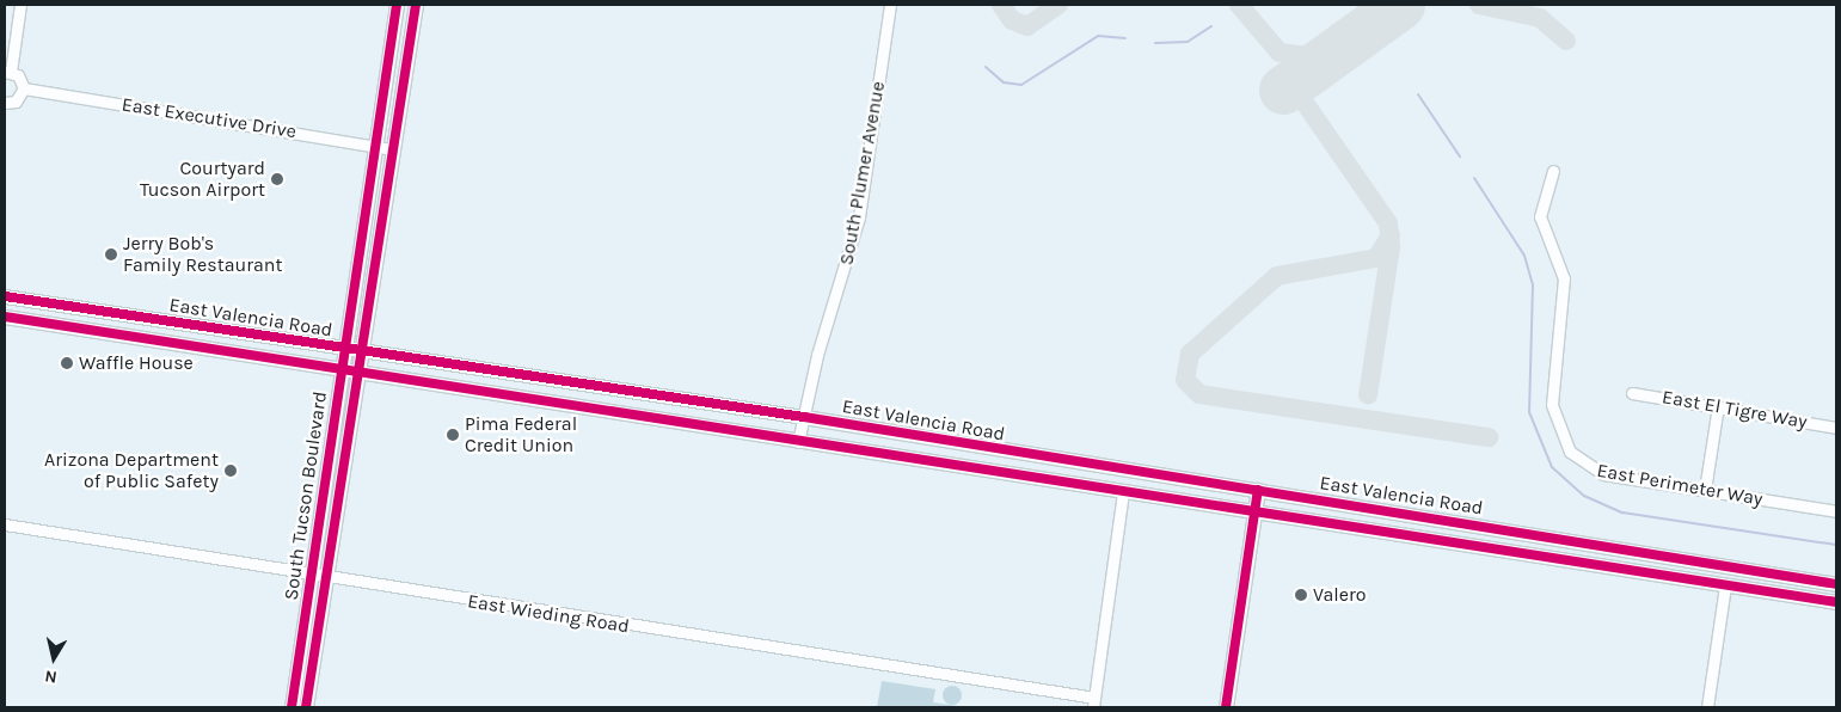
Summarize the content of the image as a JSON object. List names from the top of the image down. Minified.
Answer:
{"streets":{"main road":["East Valencia Road","South Tucson Boulevard"],"street":["East Executive Drive","South Plumer Avenue","East El Tigre Way","East Perimeter Way","East Wieding Road"]},"crossings":[["East Executive Drive","South Tucson Boulevard"],["South Plumer Avenue","East Valencia Road"],["East Valencia Road","South Tucson Boulevard"],["South Tucson Boulevard","East Wieding Road"]],"places":["Courtyard Tucson Airport","Jerry Bob's Family Restaurant","Waffle House","Pima Federal Credit Union","Arizona Department of Public Safety","Valero"],"north":"bottom"}
